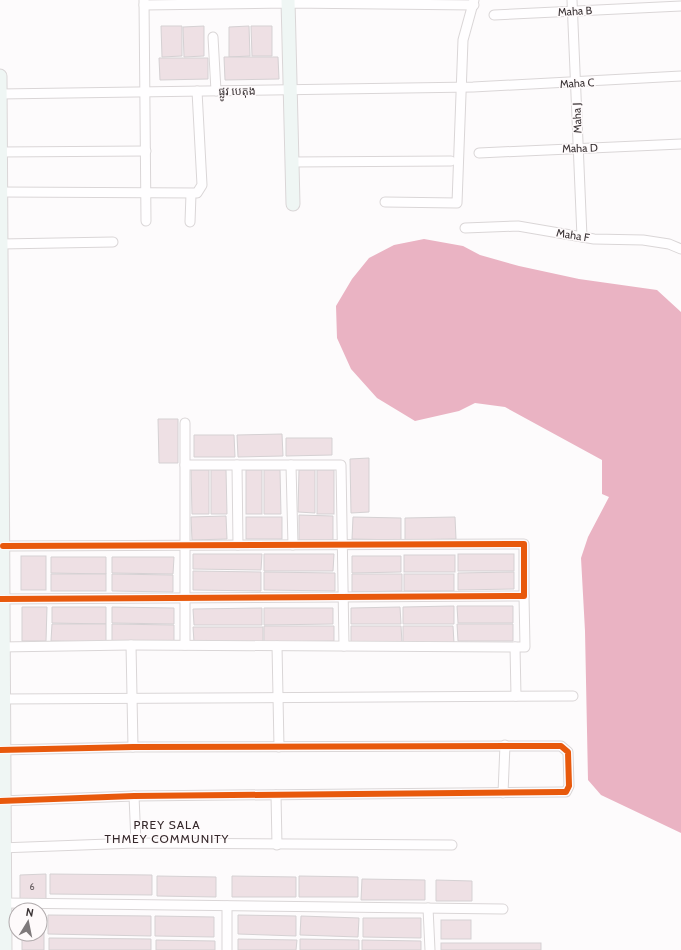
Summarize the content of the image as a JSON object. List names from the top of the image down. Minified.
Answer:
{"streets":{"street":["Maha B","Maha C","ផ្លូវ បេតុង","Maha J","Maha D","Maha F"]},"crossings":[["Maha B","Maha J"],["Maha C","ផ្លូវ បេតុង"],["Maha C","Maha J"],["Maha J","Maha D"],["Maha J","Maha F"]],"districts":["PREY SALA THMEY COMMUNITY"],"house_numbers":["6"],"north":"top"}
